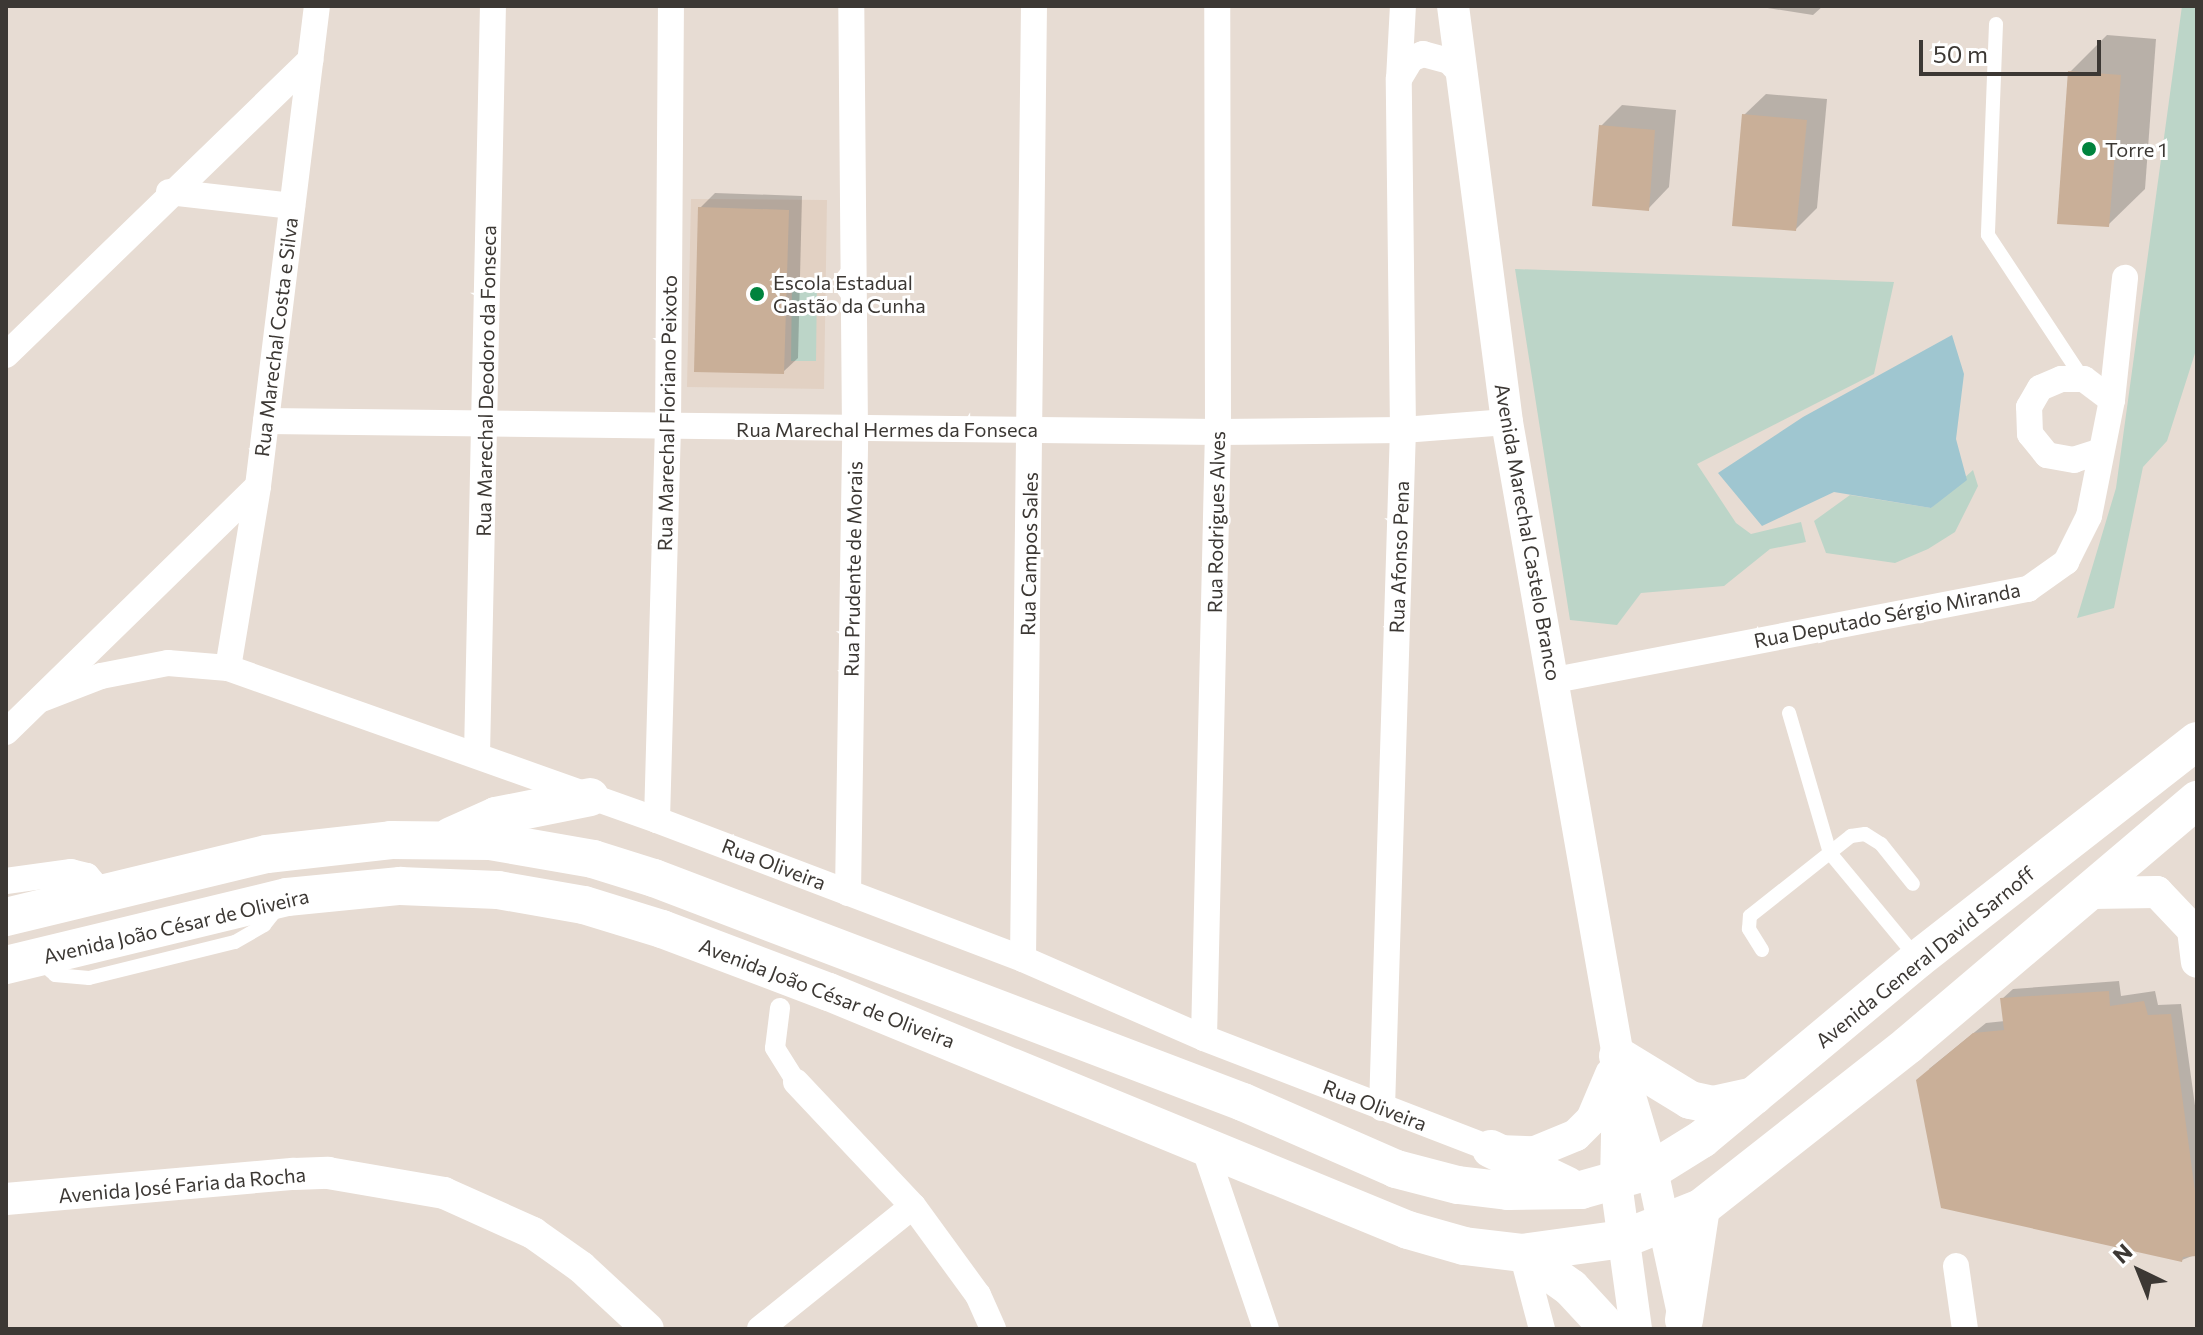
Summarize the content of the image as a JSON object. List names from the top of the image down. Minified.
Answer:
{"streets":{"main road":["Avenida João César de Oliveira","Avenida General David Sarnoff"],"street":["Rua Marechal Costa e Silva","Rua Marechal Deodoro da Fonseca","Rua Marechal Floriano Peixoto","Rua Marechal Hermes da Fonseca","Rua Rodrigues Alves","Avenida Marechal Castelo Branco","Rua Campos Sales","Rua Afonso Pena","Rua Prudente de Morais","Rua Deputado Sérgio Miranda","Rua Oliveira","Avenida José Faria da Rocha"]},"crossings":[["Rua Marechal Costa e Silva","Rua Marechal Hermes da Fonseca"],["Rua Marechal Costa e Silva","Rua Oliveira"],["Rua Marechal Deodoro da Fonseca","Rua Marechal Hermes da Fonseca"],["Rua Marechal Deodoro da Fonseca","Rua Oliveira"],["Rua Marechal Floriano Peixoto","Rua Marechal Hermes da Fonseca"],["Rua Marechal Floriano Peixoto","Rua Oliveira"],["Rua Marechal Hermes da Fonseca","Rua Rodrigues Alves"],["Rua Marechal Hermes da Fonseca","Avenida Marechal Castelo Branco"],["Rua Marechal Hermes da Fonseca","Rua Campos Sales"],["Rua Marechal Hermes da Fonseca","Rua Afonso Pena"],["Rua Marechal Hermes da Fonseca","Rua Prudente de Morais"],["Rua Rodrigues Alves","Rua Oliveira"],["Avenida Marechal Castelo Branco","Rua Deputado Sérgio Miranda"],["Avenida Marechal Castelo Branco","Avenida General David Sarnoff"],["Rua Campos Sales","Rua Oliveira"],["Rua Afonso Pena","Rua Oliveira"],["Rua Prudente de Morais","Rua Oliveira"]],"places":["Torre 1","Escola Estadual Gastão da Cunha"],"scale_bar":"50 m","north":"top left"}
